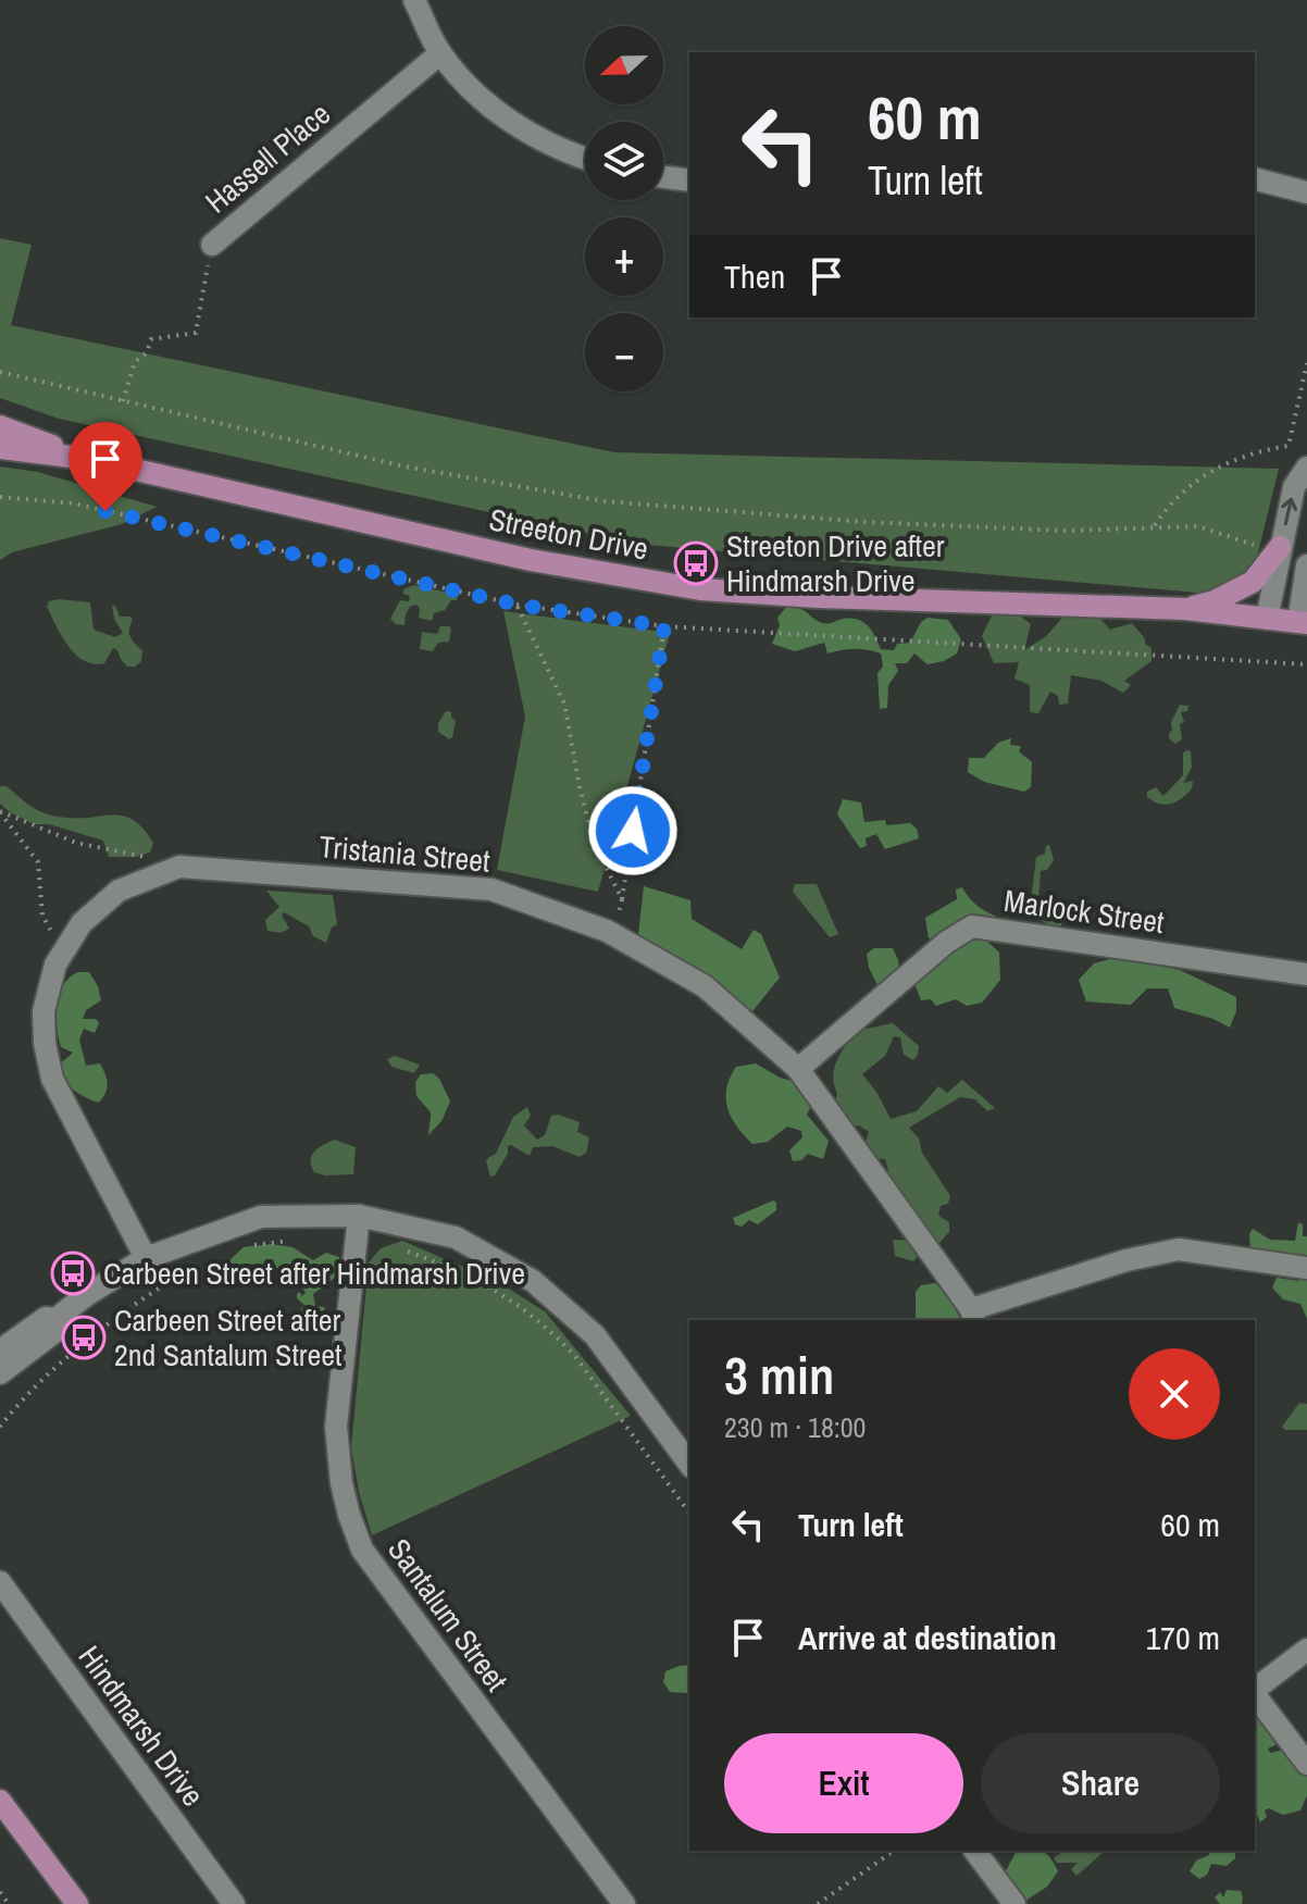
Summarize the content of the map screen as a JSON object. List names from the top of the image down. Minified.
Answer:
{"streets":{"main road":["Streeton Drive"],"street":["Hassell Place","Tristania Street","Marlock Street","Santalum Street","Hindmarsh Drive"]},"crossings":[["Tristania Street","Marlock Street"]],"places":{"bus stop":["Streeton Drive after Hindmarsh Drive","Carbeen Street after Hindmarsh Drive","Carbeen Street after 2nd Santalum Street"]},"north":"left","page":{"map_buttons":["+","−"],"turn":["60 m","Turn left"],"then":"Then","heading":["3 min","230 m · 18:00"],"list":[{"name":"Turn left","value":"60 m"},{"name":"Arrive at destination","value":"170 m"}],"buttons":["Exit","Share"]}}
